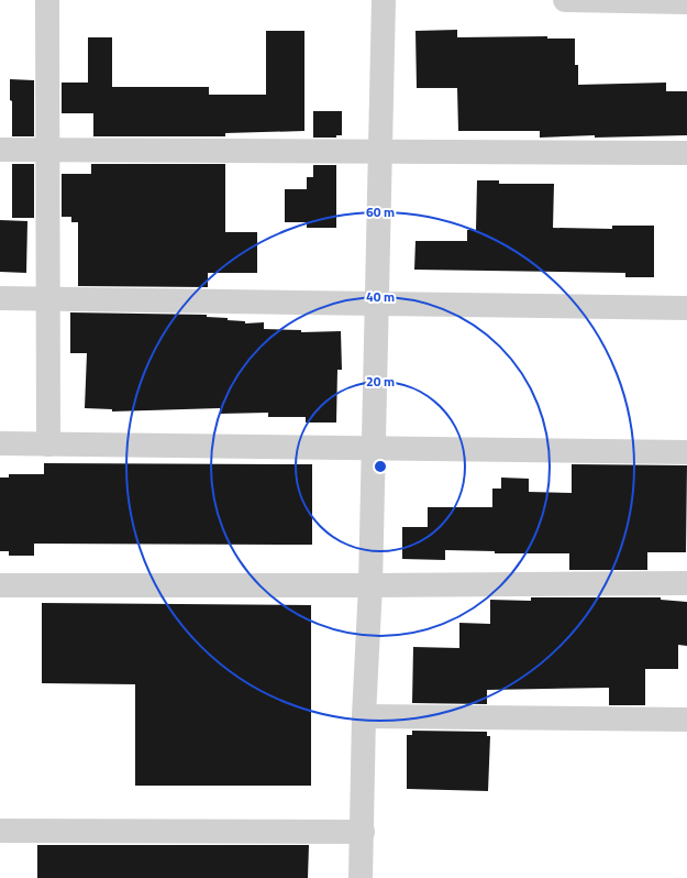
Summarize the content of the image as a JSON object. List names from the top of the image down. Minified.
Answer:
{"rings":["60 m","40 m","20 m"]}
